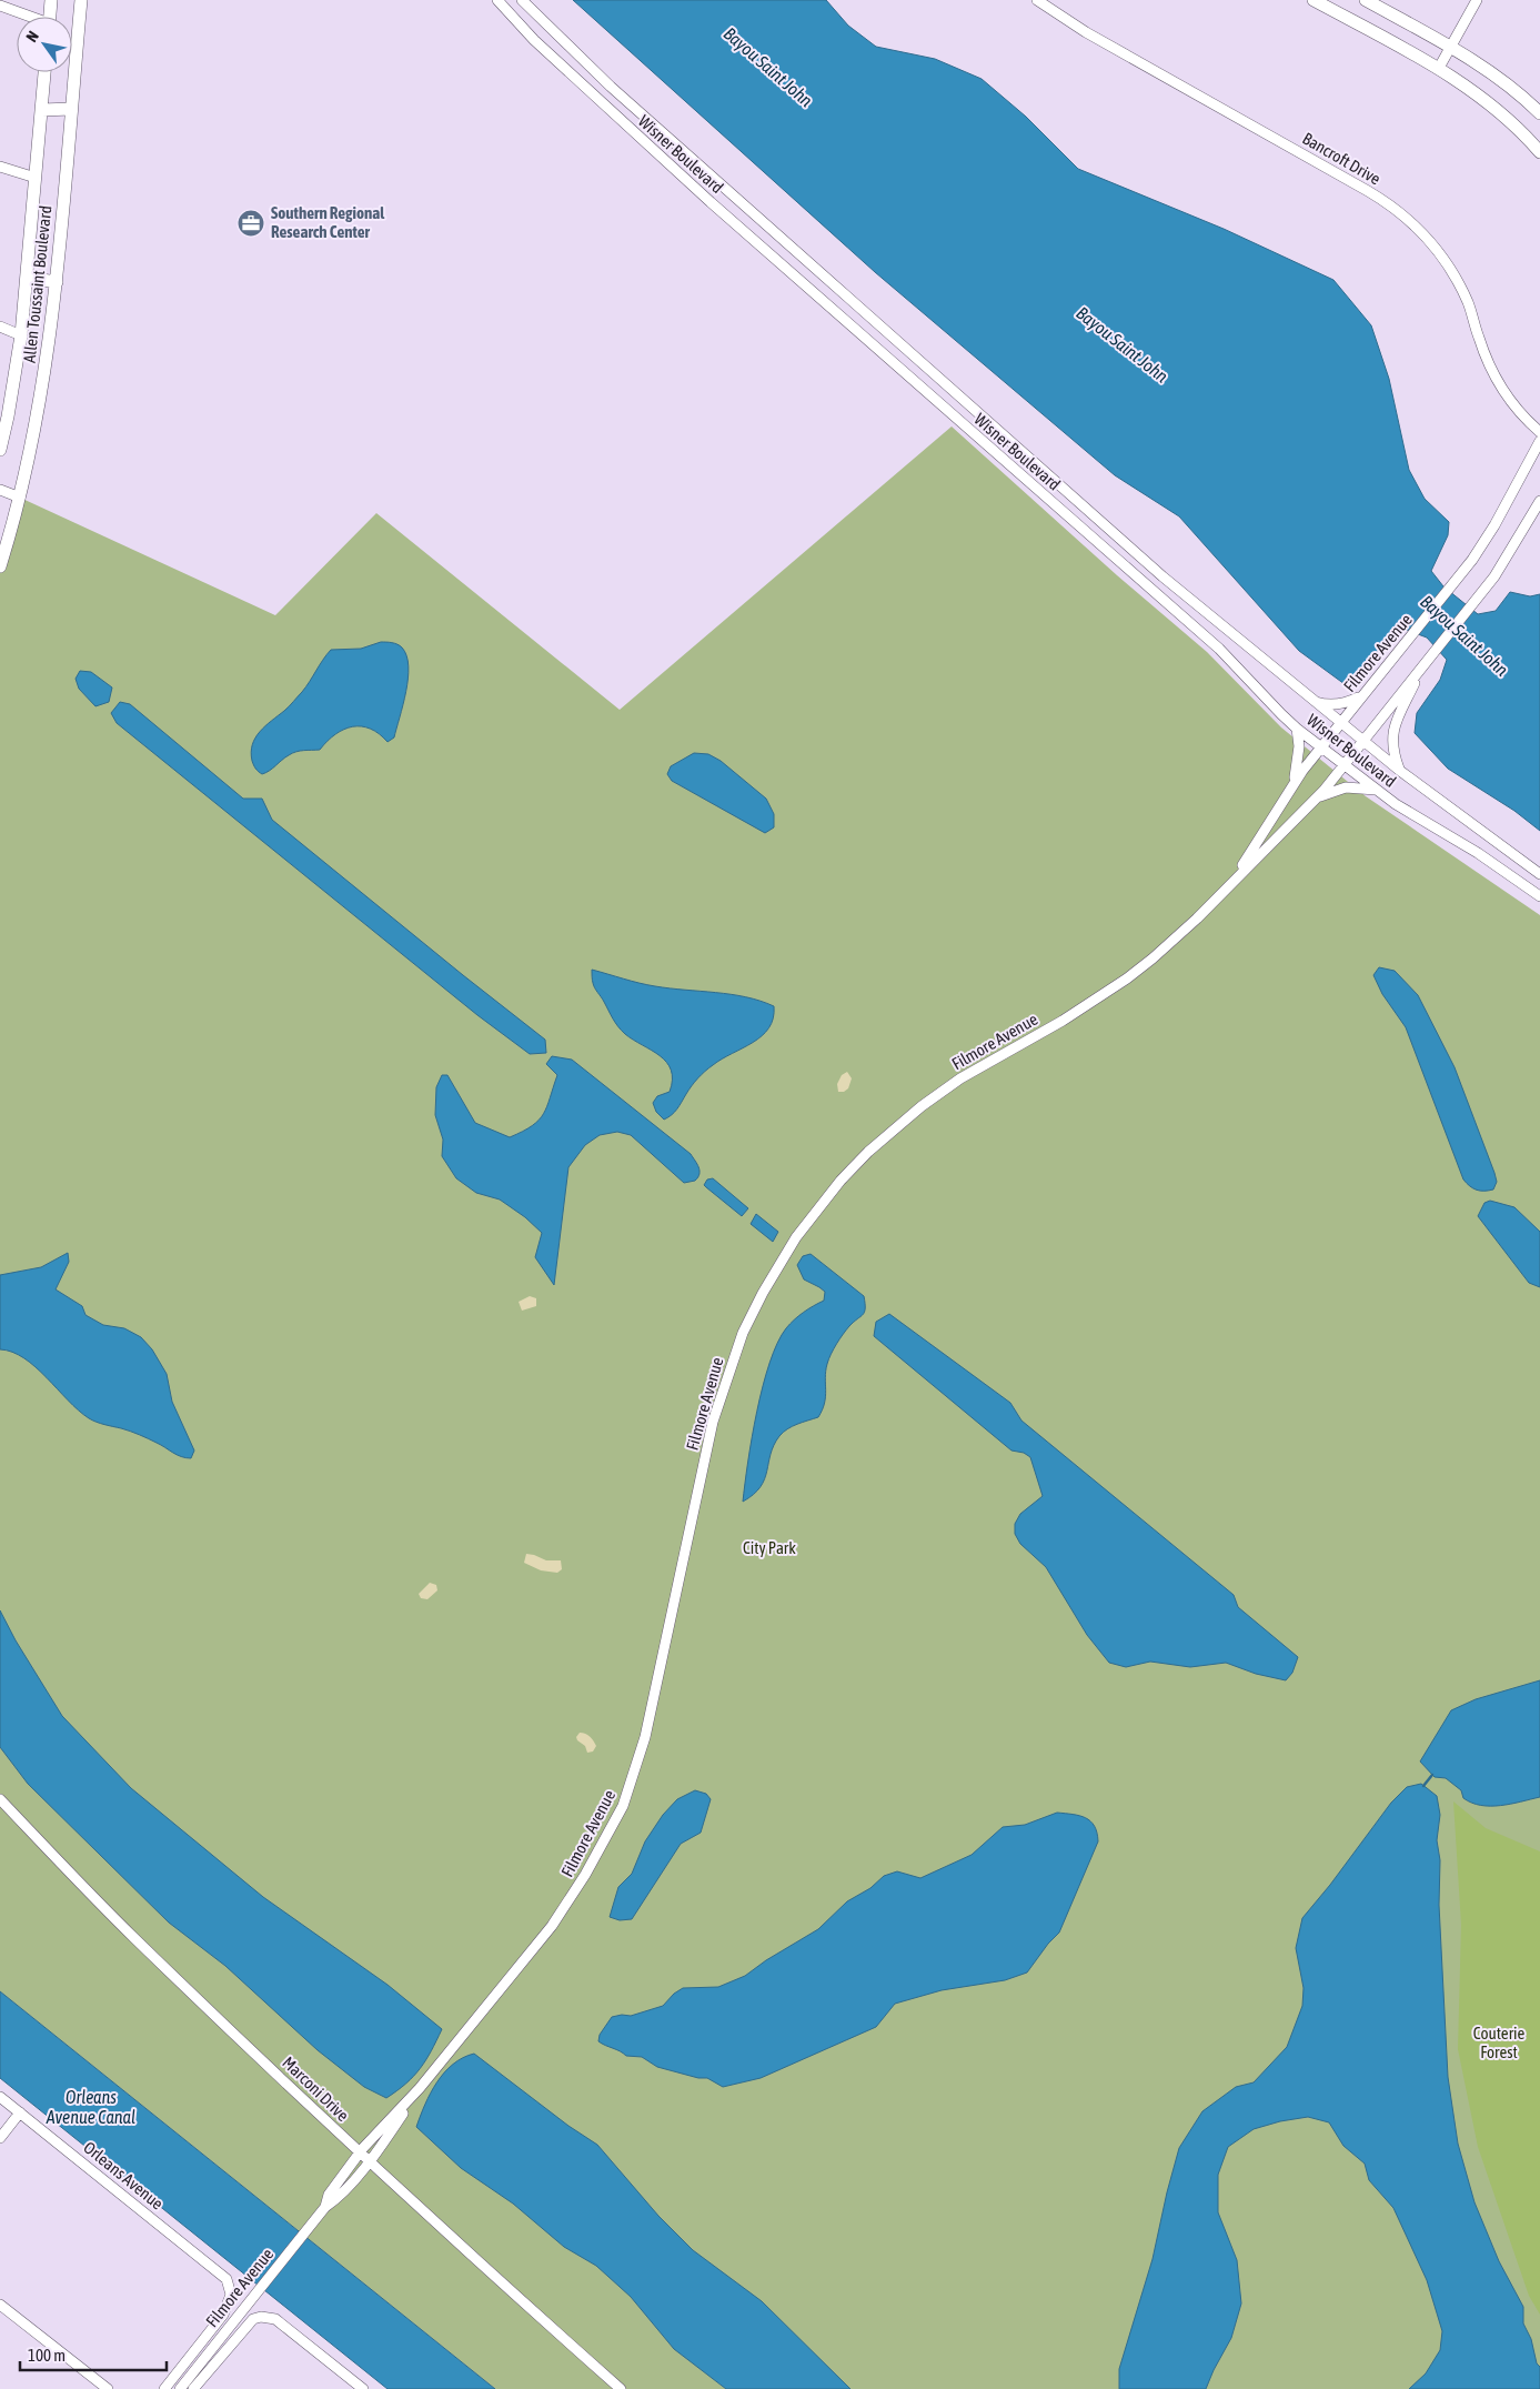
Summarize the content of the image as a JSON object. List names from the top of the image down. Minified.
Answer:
{"streets":{"main road":["Allen Toussaint Boulevard"],"street":["Wisner Boulevard","Bancroft Drive","Filmore Avenue","Marconi Drive","Orleans Avenue"]},"crossings":[["Wisner Boulevard","Filmore Avenue"],["Filmore Avenue","Marconi Drive"]],"water":["Bayou Saint John","Orleans Avenue Canal"],"parks":["City Park","Couterie Forest"],"places":{"office":["Southern Regional Research Center"]},"scale_bar":"100 m","north":"top left"}
